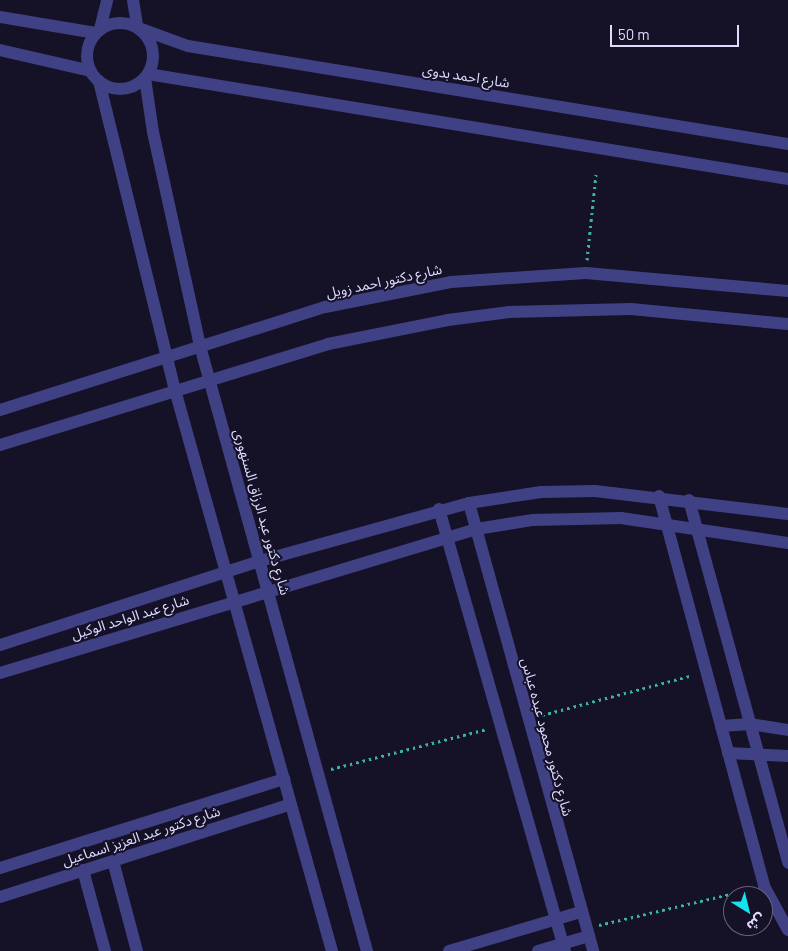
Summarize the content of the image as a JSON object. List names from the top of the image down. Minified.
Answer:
{"streets":{"street":["شارع احمد بدوى","شارع دكتور احمد زويل","شارع دكتور عبد الرزاق السنهورى","شارع عبد الواحد الوكيل","شارع دكتور محمود عبده عباس","شارع دكتور عبد العزيز اسماعيل"]},"crossings":[["شارع احمد بدوى","شارع دكتور عبد الرزاق السنهورى"],["شارع دكتور احمد زويل","شارع دكتور عبد الرزاق السنهورى"],["شارع دكتور عبد الرزاق السنهورى","شارع عبد الواحد الوكيل"]],"scale_bar":"50 m","north":"bottom right"}
